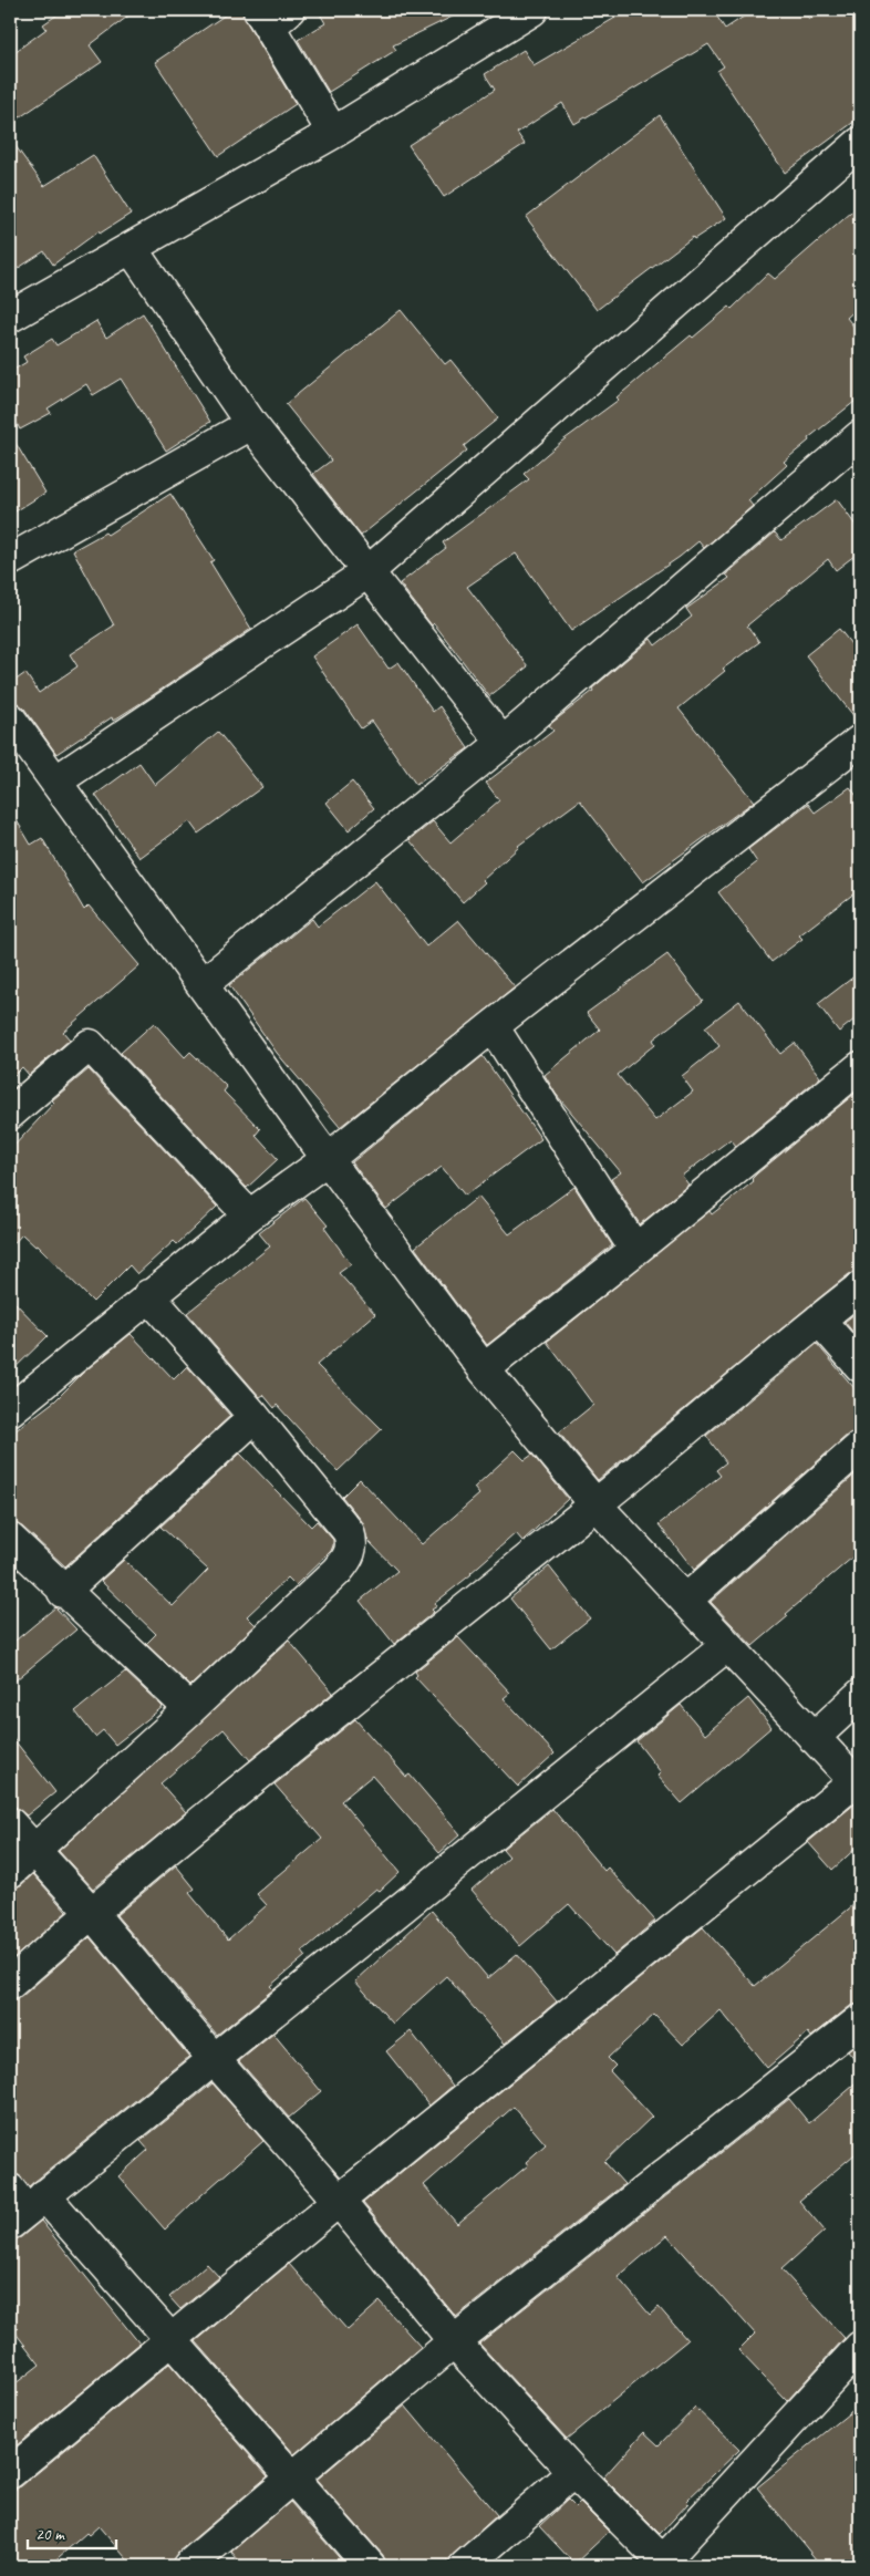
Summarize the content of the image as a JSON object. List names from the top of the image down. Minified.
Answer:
{"scale_bar":"20 m"}
